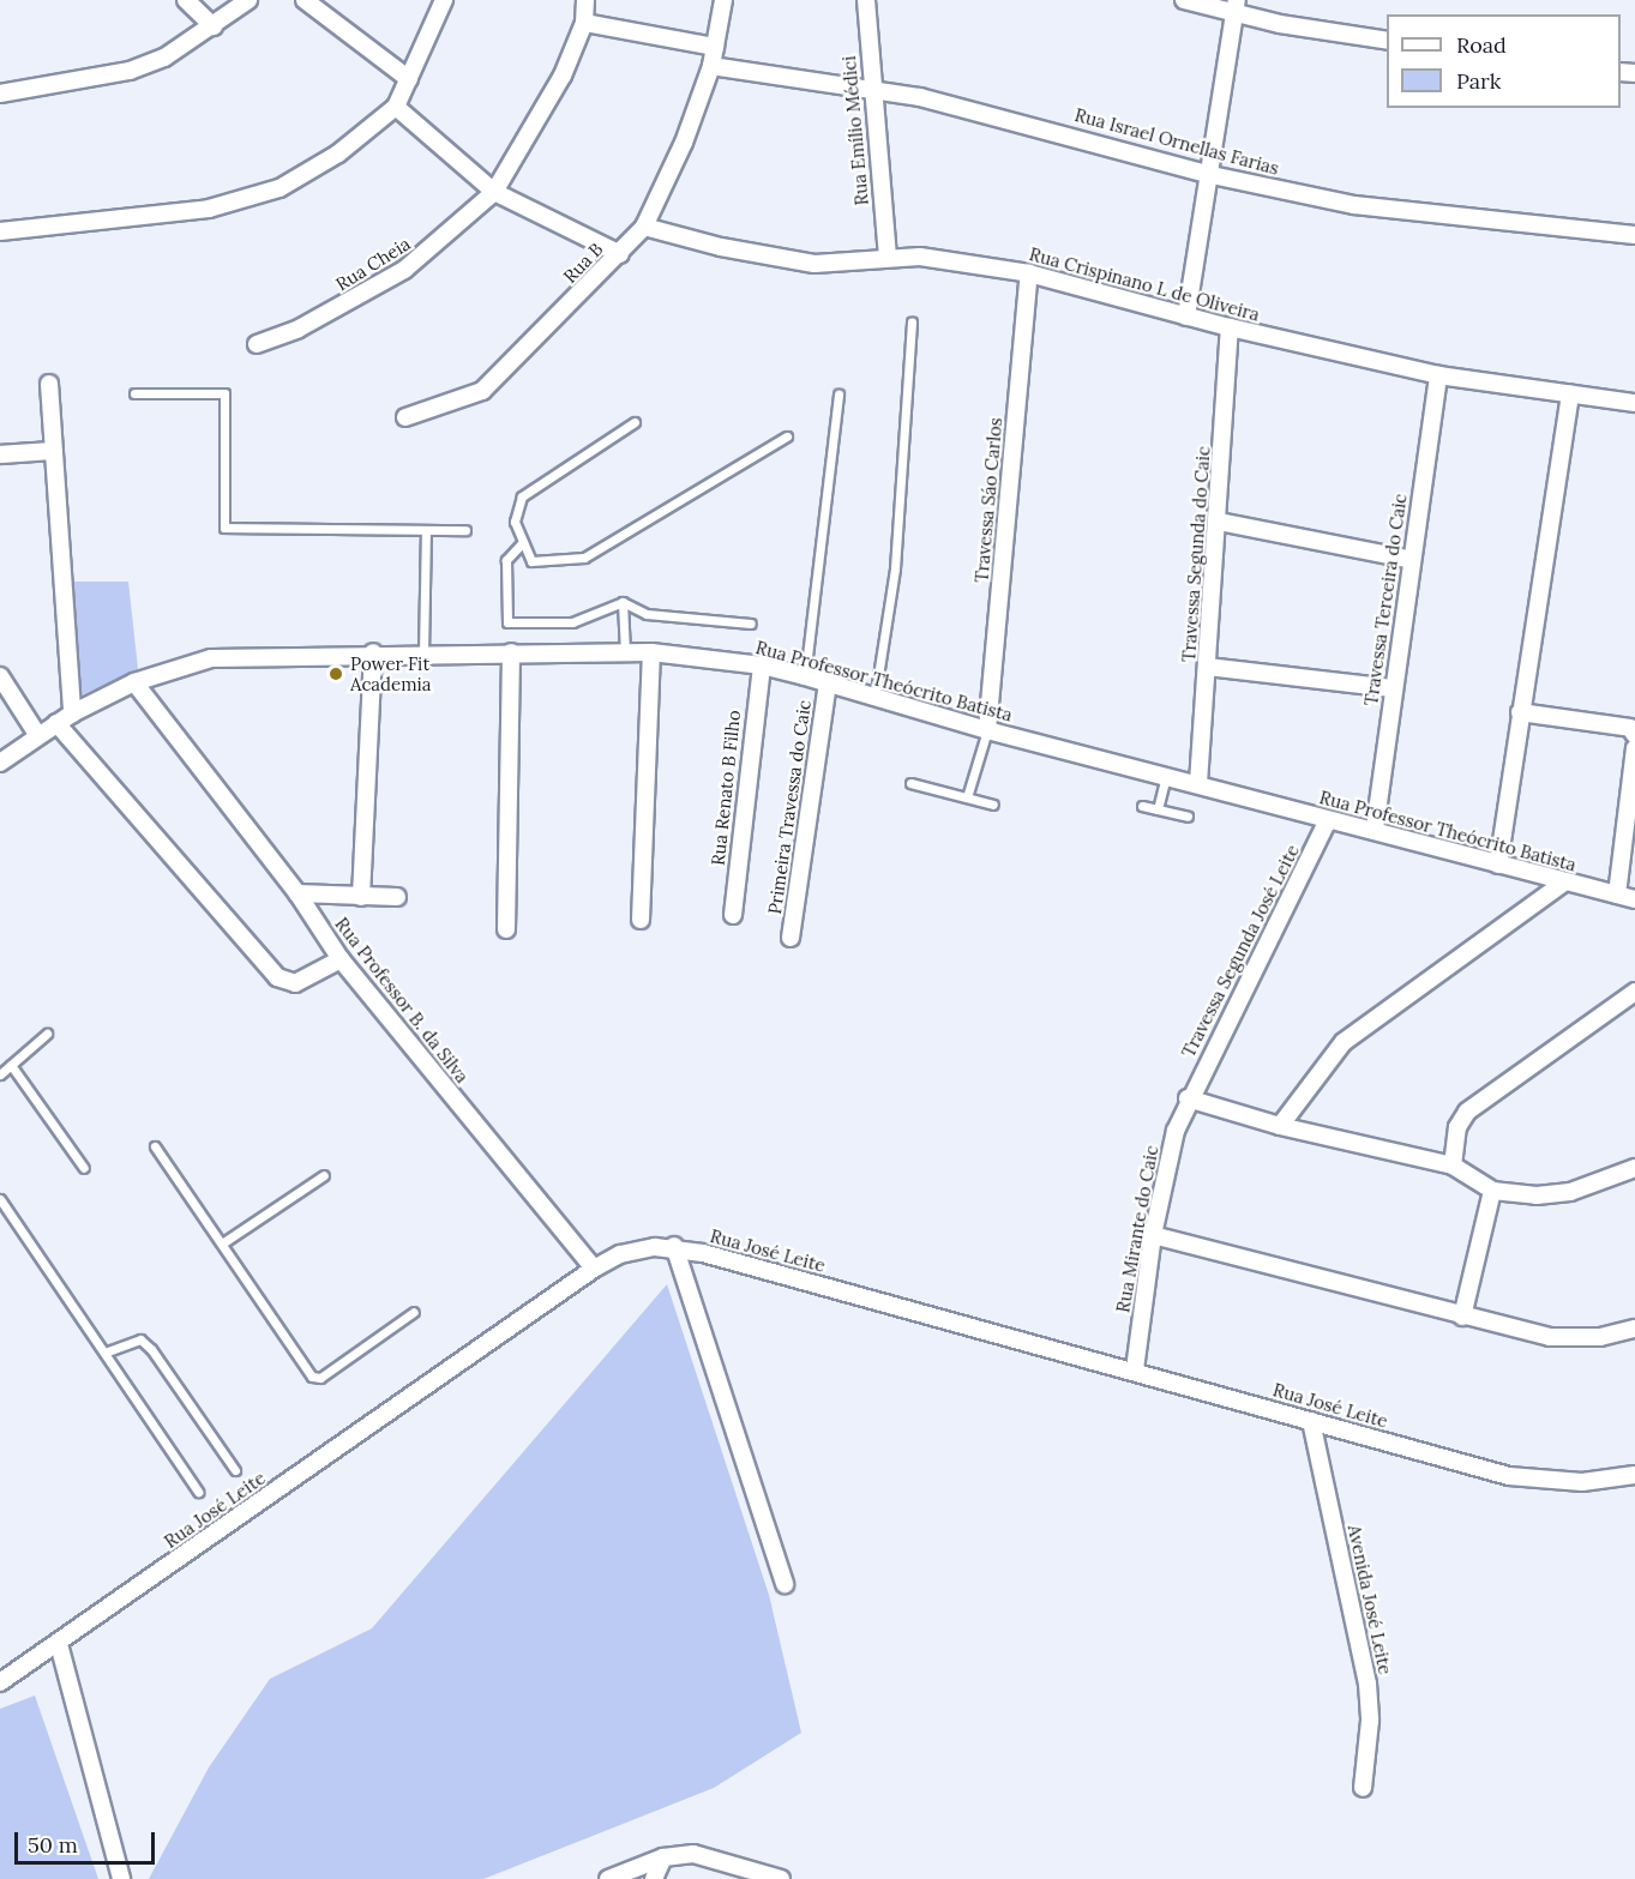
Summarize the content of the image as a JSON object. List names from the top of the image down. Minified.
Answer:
{"streets":{"street":["Rua Emílio Médici","Rua Israel Ornellas Farias","Rua B","Rua Cheia","Rua Crispinano L de Oliveira","Travessa Sáo Carlos","Travessa Segunda do Caic","Travessa Terceira do Caic","Rua Professor Theócrito Batista","Rua Renato B Filho","Primeira Travessa do Caic","Travessa Segunda José Leite","Rua Professor B. da Silva","Rua Mirante do Caic","Rua José Leite","Avenida José Leite"]},"crossings":[["Rua Emílio Médici","Rua Israel Ornellas Farias"],["Rua Emílio Médici","Rua Crispinano L de Oliveira"],["Rua Israel Ornellas Farias","Rua B"],["Rua B","Rua Crispinano L de Oliveira"],["Rua Crispinano L de Oliveira","Travessa Sáo Carlos"],["Rua Crispinano L de Oliveira","Travessa Segunda do Caic"],["Rua Crispinano L de Oliveira","Travessa Terceira do Caic"],["Travessa Sáo Carlos","Rua Professor Theócrito Batista"],["Travessa Segunda do Caic","Rua Professor Theócrito Batista"],["Travessa Terceira do Caic","Rua Professor Theócrito Batista"],["Rua Professor Theócrito Batista","Rua Renato B Filho"],["Rua Professor Theócrito Batista","Primeira Travessa do Caic"],["Rua Professor Theócrito Batista","Travessa Segunda José Leite"],["Rua Professor Theócrito Batista","Rua Professor B. da Silva"],["Travessa Segunda José Leite","Rua Mirante do Caic"],["Rua Professor B. da Silva","Rua José Leite"],["Rua Mirante do Caic","Rua José Leite"],["Rua José Leite","Avenida José Leite"]],"places":["Power Fit Academia"],"legend":["Road","Park"],"scale_bar":"50 m"}
